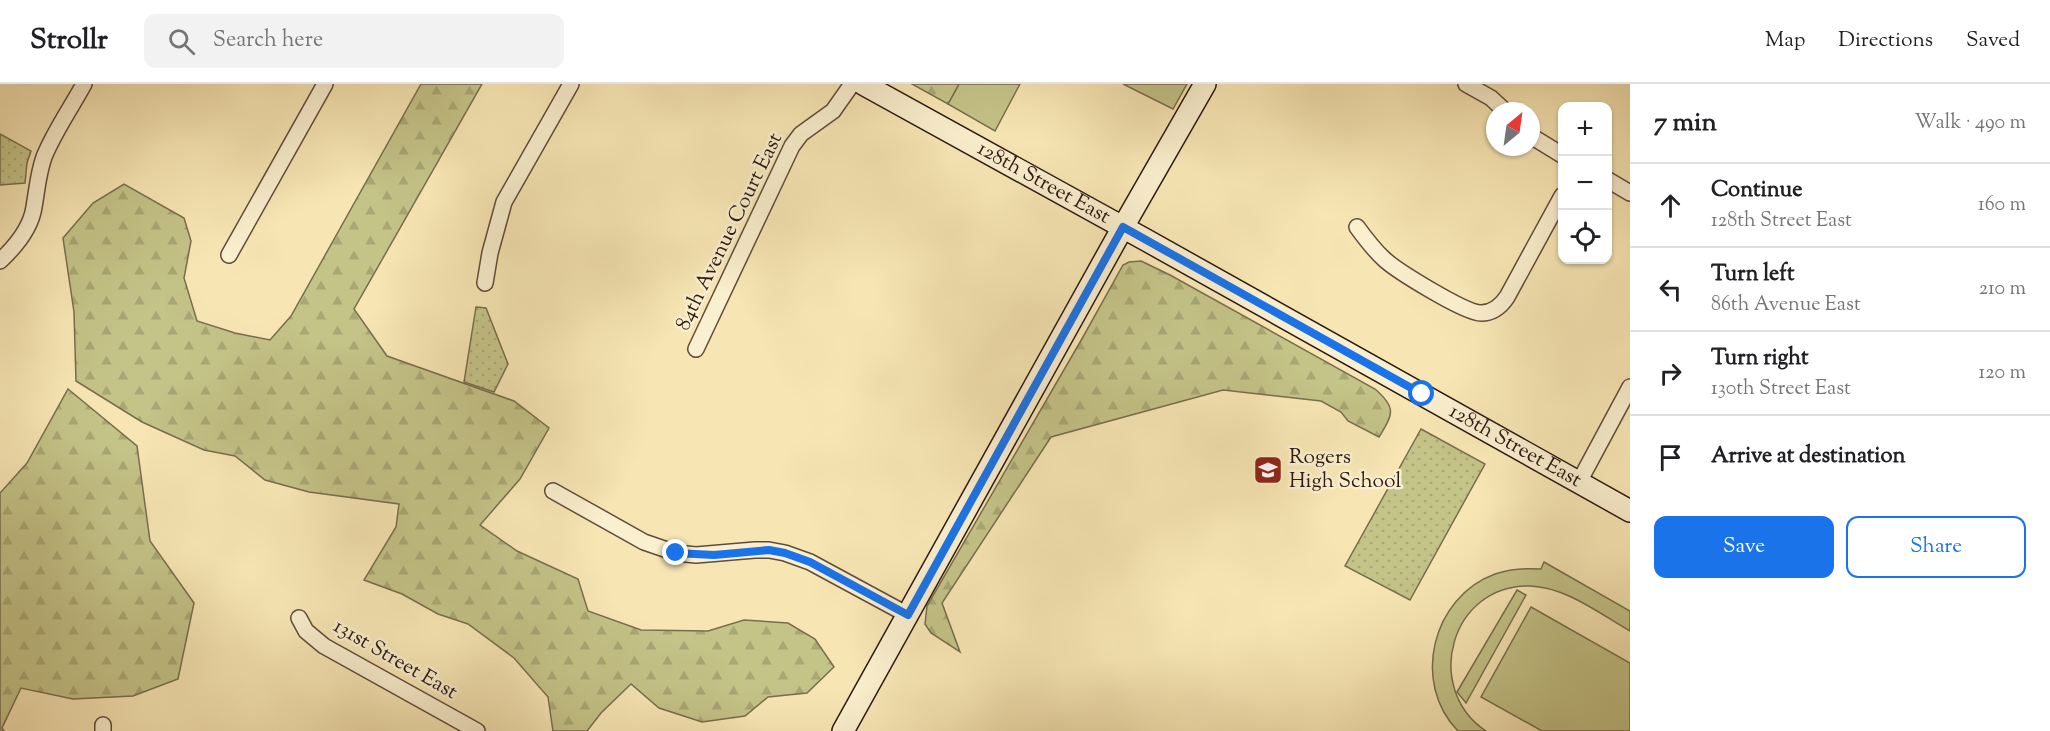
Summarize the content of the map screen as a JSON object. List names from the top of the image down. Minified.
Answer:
{"streets":{"street":["128th Street East","84th Avenue Court East","131st Street East"]},"places":{"school or university":["Rogers High School"]},"north":"top right","page":{"header":"Strollr","search":"Search here","nav":["Map","Directions","Saved"],"heading":["7 min","Walk · 490 m"],"map_buttons":["+","−"],"list":[["Continue","128th Street East","160 m"],["Turn left","86th Avenue East","210 m"],["Turn right","130th Street East","120 m"],"Arrive at destination"],"buttons":["Save","Share"]}}
